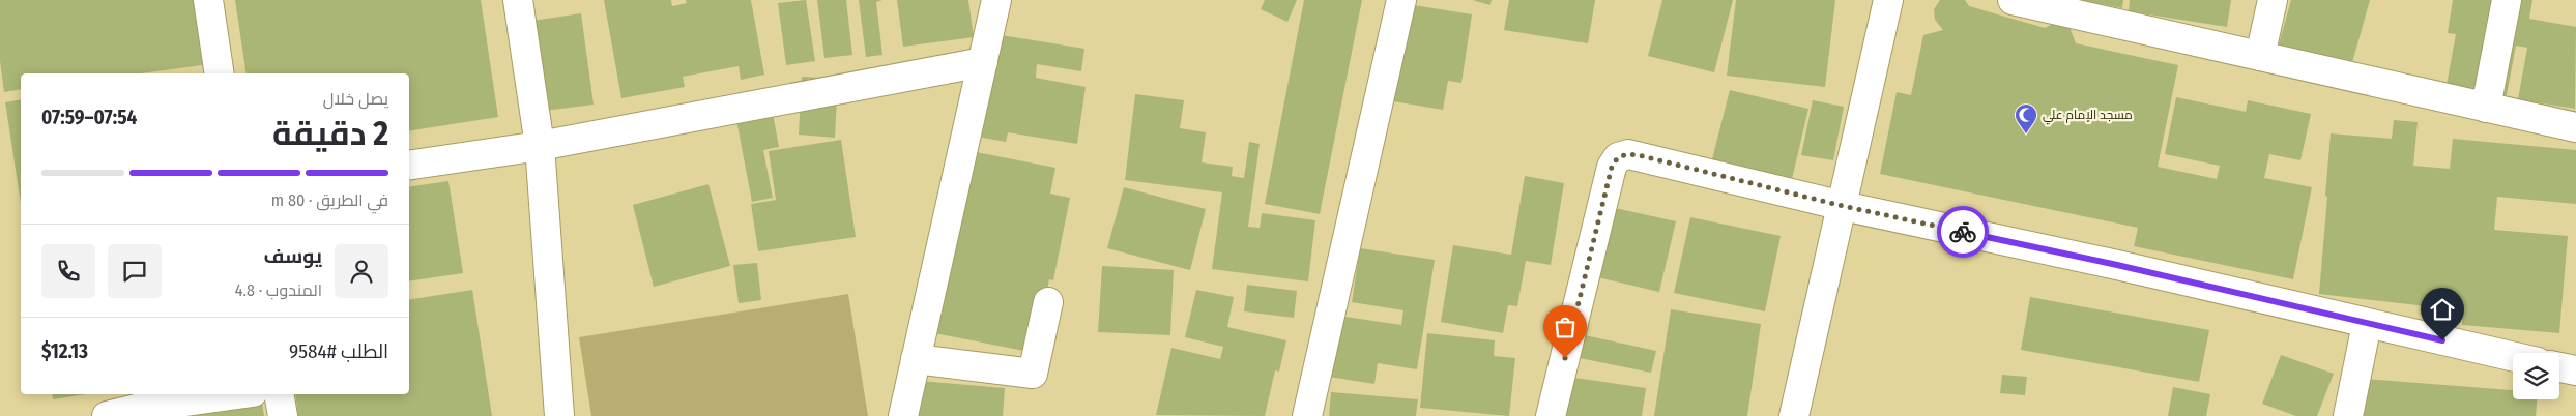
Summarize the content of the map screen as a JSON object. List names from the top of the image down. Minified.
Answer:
{"places":{"mosque":["مسجد الإمام علي"]},"page":{"heading":["2 دقيقة","يصل خلال","07:54–07:59"],"panel":["يوسف","المندوب · 4.8","الطلب #9584","$12.13"],"bar":"في الطريق · 80 m"}}
